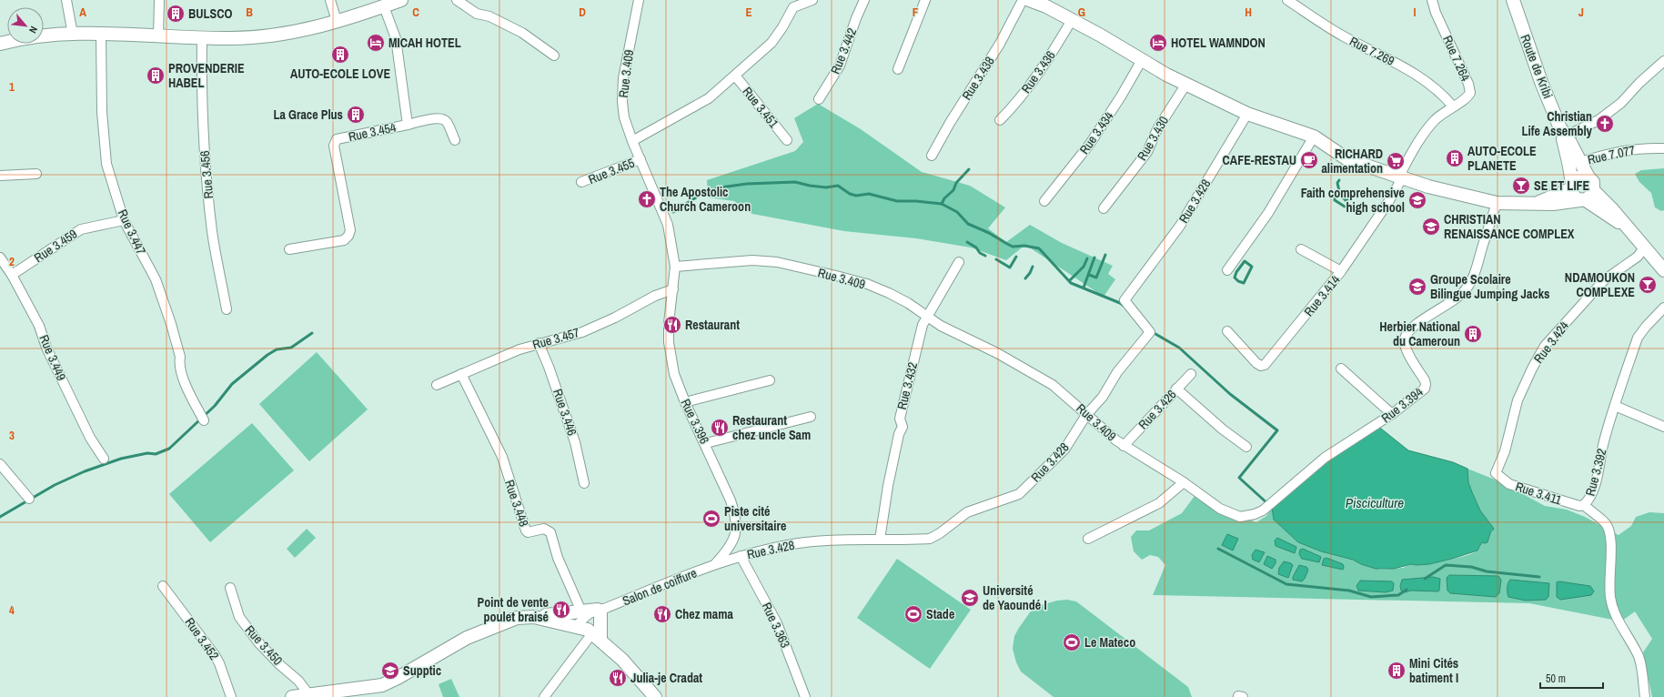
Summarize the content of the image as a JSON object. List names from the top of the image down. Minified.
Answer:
{"streets":{"main road":["Route de Kribi"],"street":["Rue 3.442","Rue 7.269","Rue 7.264","Rue 3.436","Rue 3.409","Rue 3.438","Rue 3.451","Rue 3.454","Rue 3.434","Rue 3.430","Rue 7.077","Rue 3.455","Rue 3.456","Rue 3.428","Rue 3.447","Rue 3.459","Rue 3.414","Rue 3.457","Rue 3.424","Rue 3.449","Rue 3.432","Rue 3.394","Rue 3.426","Rue 3.446","Rue 3.396","Rue 3.392","Rue 3.411","Rue 3.448","Salon de coiffure","Rue 3.363","Rue 3.452","Rue 3.450"]},"crossings":[["Rue 7.269","Rue 7.264"],["Rue 7.264","Rue 3.414"],["Route de Kribi","Rue 7.077"],["Rue 3.409","Rue 3.455"],["Rue 3.409","Rue 3.428"],["Rue 3.409","Rue 3.432"],["Rue 3.409","Rue 3.394"],["Rue 3.409","Rue 3.426"],["Rue 3.409","Rue 3.396"],["Rue 3.428","Rue 3.432"],["Rue 3.428","Rue 3.396"],["Rue 3.428","Salon de coiffure"],["Rue 3.428","Rue 3.363"],["Rue 3.447","Rue 3.459"],["Rue 3.459","Rue 3.449"],["Rue 3.457","Rue 3.446"],["Rue 3.457","Rue 3.396"],["Rue 3.457","Rue 3.448"],["Rue 3.424","Rue 3.411"],["Rue 3.396","Salon de coiffure"],["Rue 3.392","Rue 3.411"]],"water":["Pisciculture"],"places":{"building":["BULSCO","AUTO-ECOLE LOVE","PROVENDERIE HABEL","La Grace Plus","AUTO-ECOLE PLANETE","Herbier National du Cameroun","Mini Cités batiment I"],"hotel":["MICAH HOTEL","HOTEL WAMNDON"],"church":["Christian Life Assembly","The Apostolic Church Cameroon"],"cafe":["CAFE-RESTAU"],"supermarket":["RICHARD alimentation"],"bar":["SE ET LIFE","NDAMOUKON COMPLEXE"],"school or university":["Faith comprehensive high school","CHRISTIAN RENAISSANCE COMPLEX","Groupe Scolaire Bilingue Jumping Jacks","Université de Yaoundé I","Supptic"],"restaurant":["Restaurant","Restaurant chez uncle Sam","Point de vente poulet braisé","Chez mama","Julia-je Cradat"],"sports":["Piste cité universitaire","Stade","Le Mateco"]},"scale_bar":"50 m","north":"bottom right","grid":{"columns":["A","B","C","D","E","F","G","H","I","J"],"rows":["1","2","3","4"]}}
